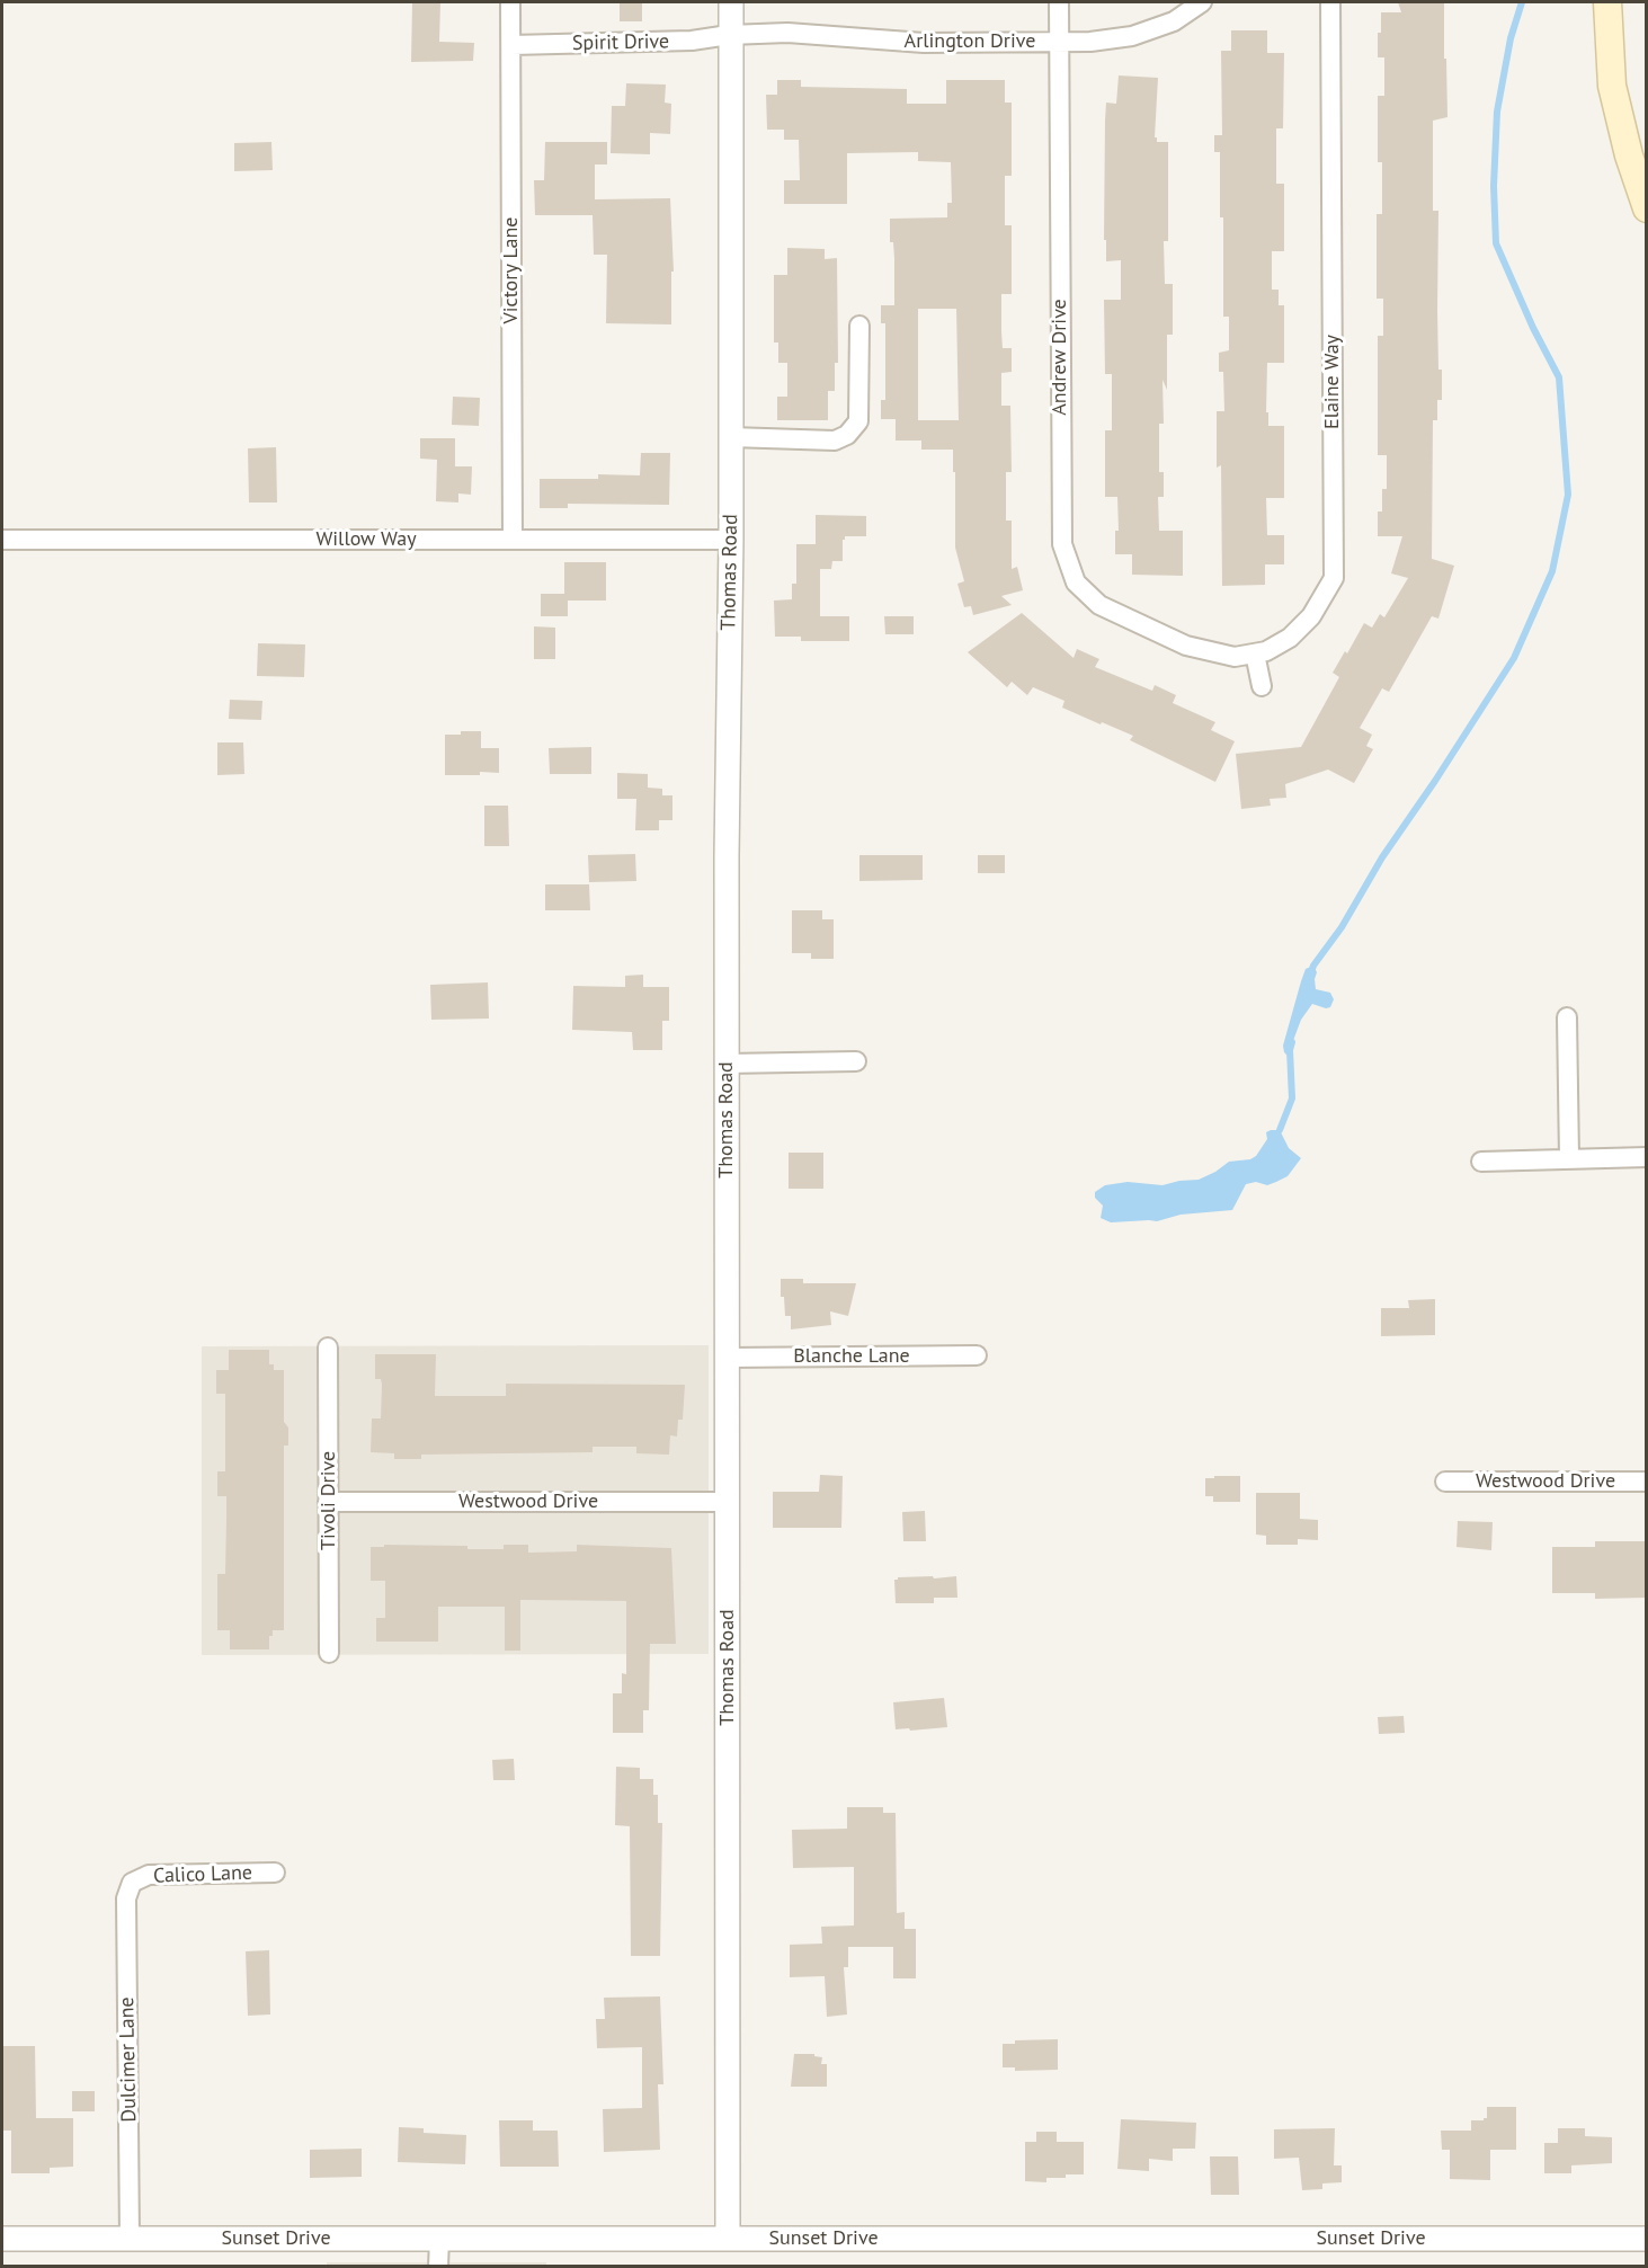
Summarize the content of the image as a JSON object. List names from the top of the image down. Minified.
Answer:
{"streets":{"street":["Arlington Drive","Spirit Drive","Victory Lane","Andrew Drive","Elaine Way","Willow Way","Thomas Road","Blanche Lane","Westwood Drive","Tivoli Drive","Calico Lane","Dulcimer Lane","Sunset Drive"]},"crossings":[["Arlington Drive","Spirit Drive"],["Arlington Drive","Andrew Drive"],["Arlington Drive","Thomas Road"],["Spirit Drive","Victory Lane"],["Spirit Drive","Thomas Road"],["Victory Lane","Willow Way"],["Andrew Drive","Elaine Way"],["Willow Way","Thomas Road"],["Thomas Road","Blanche Lane"],["Thomas Road","Westwood Drive"],["Thomas Road","Sunset Drive"],["Westwood Drive","Tivoli Drive"],["Calico Lane","Dulcimer Lane"],["Dulcimer Lane","Sunset Drive"]]}
